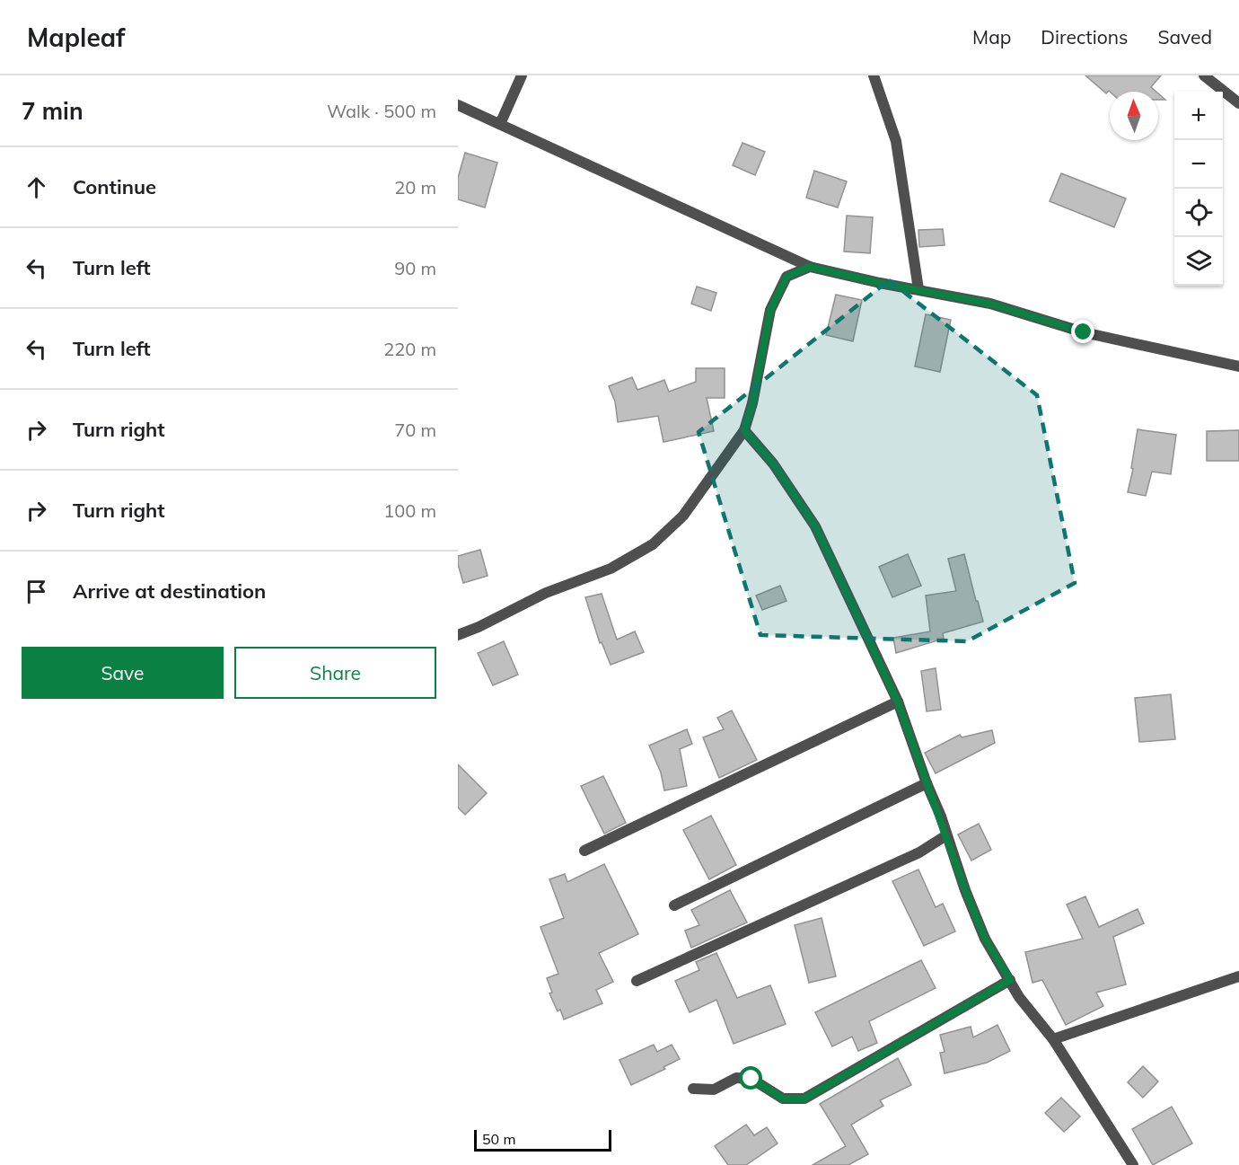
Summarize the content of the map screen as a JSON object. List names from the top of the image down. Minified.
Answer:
{"scale_bar":"50 m","north":"top","page":{"header":"Mapleaf","nav":["Map","Directions","Saved"],"heading":["7 min","Walk · 500 m"],"map_buttons":["+","−"],"list":[["Continue","20 m"],["Turn left","90 m"],["Turn left","220 m"],["Turn right","70 m"],["Turn right","100 m"],"Arrive at destination"],"buttons":["Save","Share"],"scale":"50 m"}}
